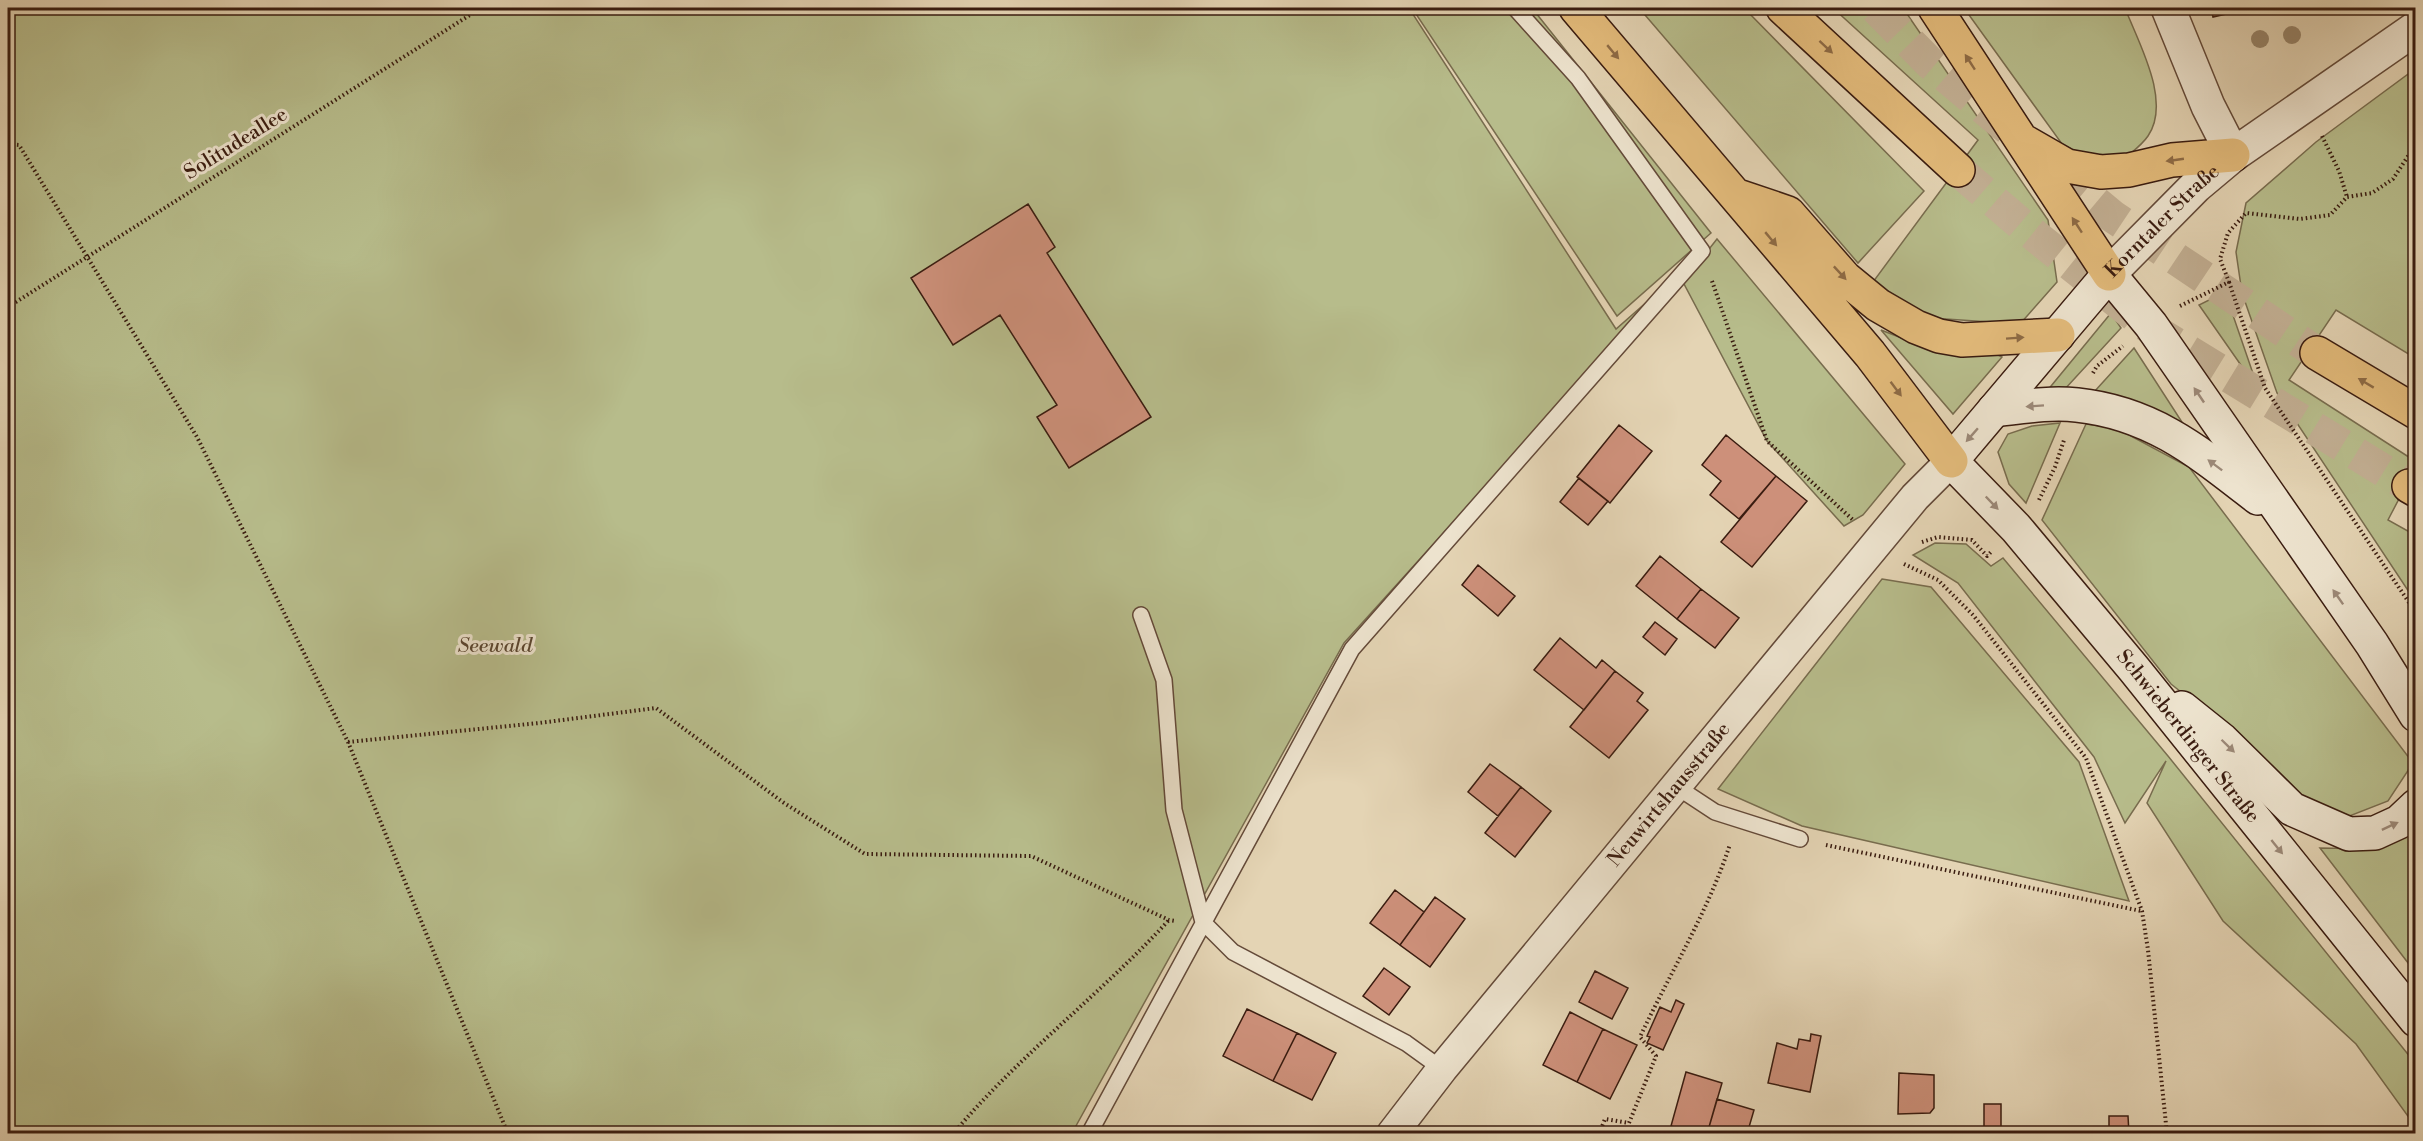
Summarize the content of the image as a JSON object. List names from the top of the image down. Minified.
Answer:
{"streets":{"main road":["Korntaler Straße","Schwieberdinger Straße"],"street":["Neuwirtshausstraße"],"path":["Solitudeallee"]},"crossings":[["Korntaler Straße","Schwieberdinger Straße"],["Korntaler Straße","Neuwirtshausstraße"],["Schwieberdinger Straße","Neuwirtshausstraße"]],"parks":["Seewald"]}
